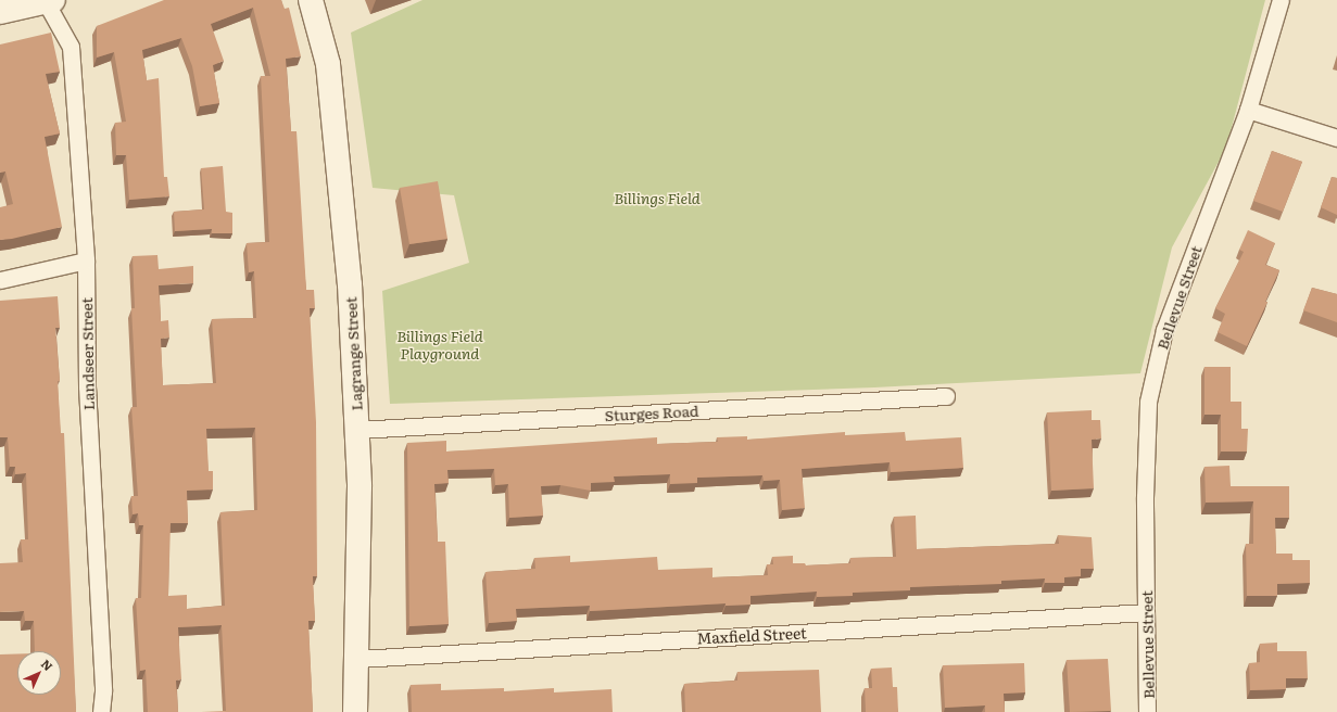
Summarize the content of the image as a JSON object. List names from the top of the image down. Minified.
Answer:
{"streets":{"main road":["Lagrange Street"],"street":["Bellevue Street","Landseer Street","Sturges Road","Maxfield Street"]},"crossings":[["Bellevue Street","Maxfield Street"],["Lagrange Street","Sturges Road"],["Lagrange Street","Maxfield Street"]],"parks":["Billings Field","Billings Field Playground"],"north":"top right"}
